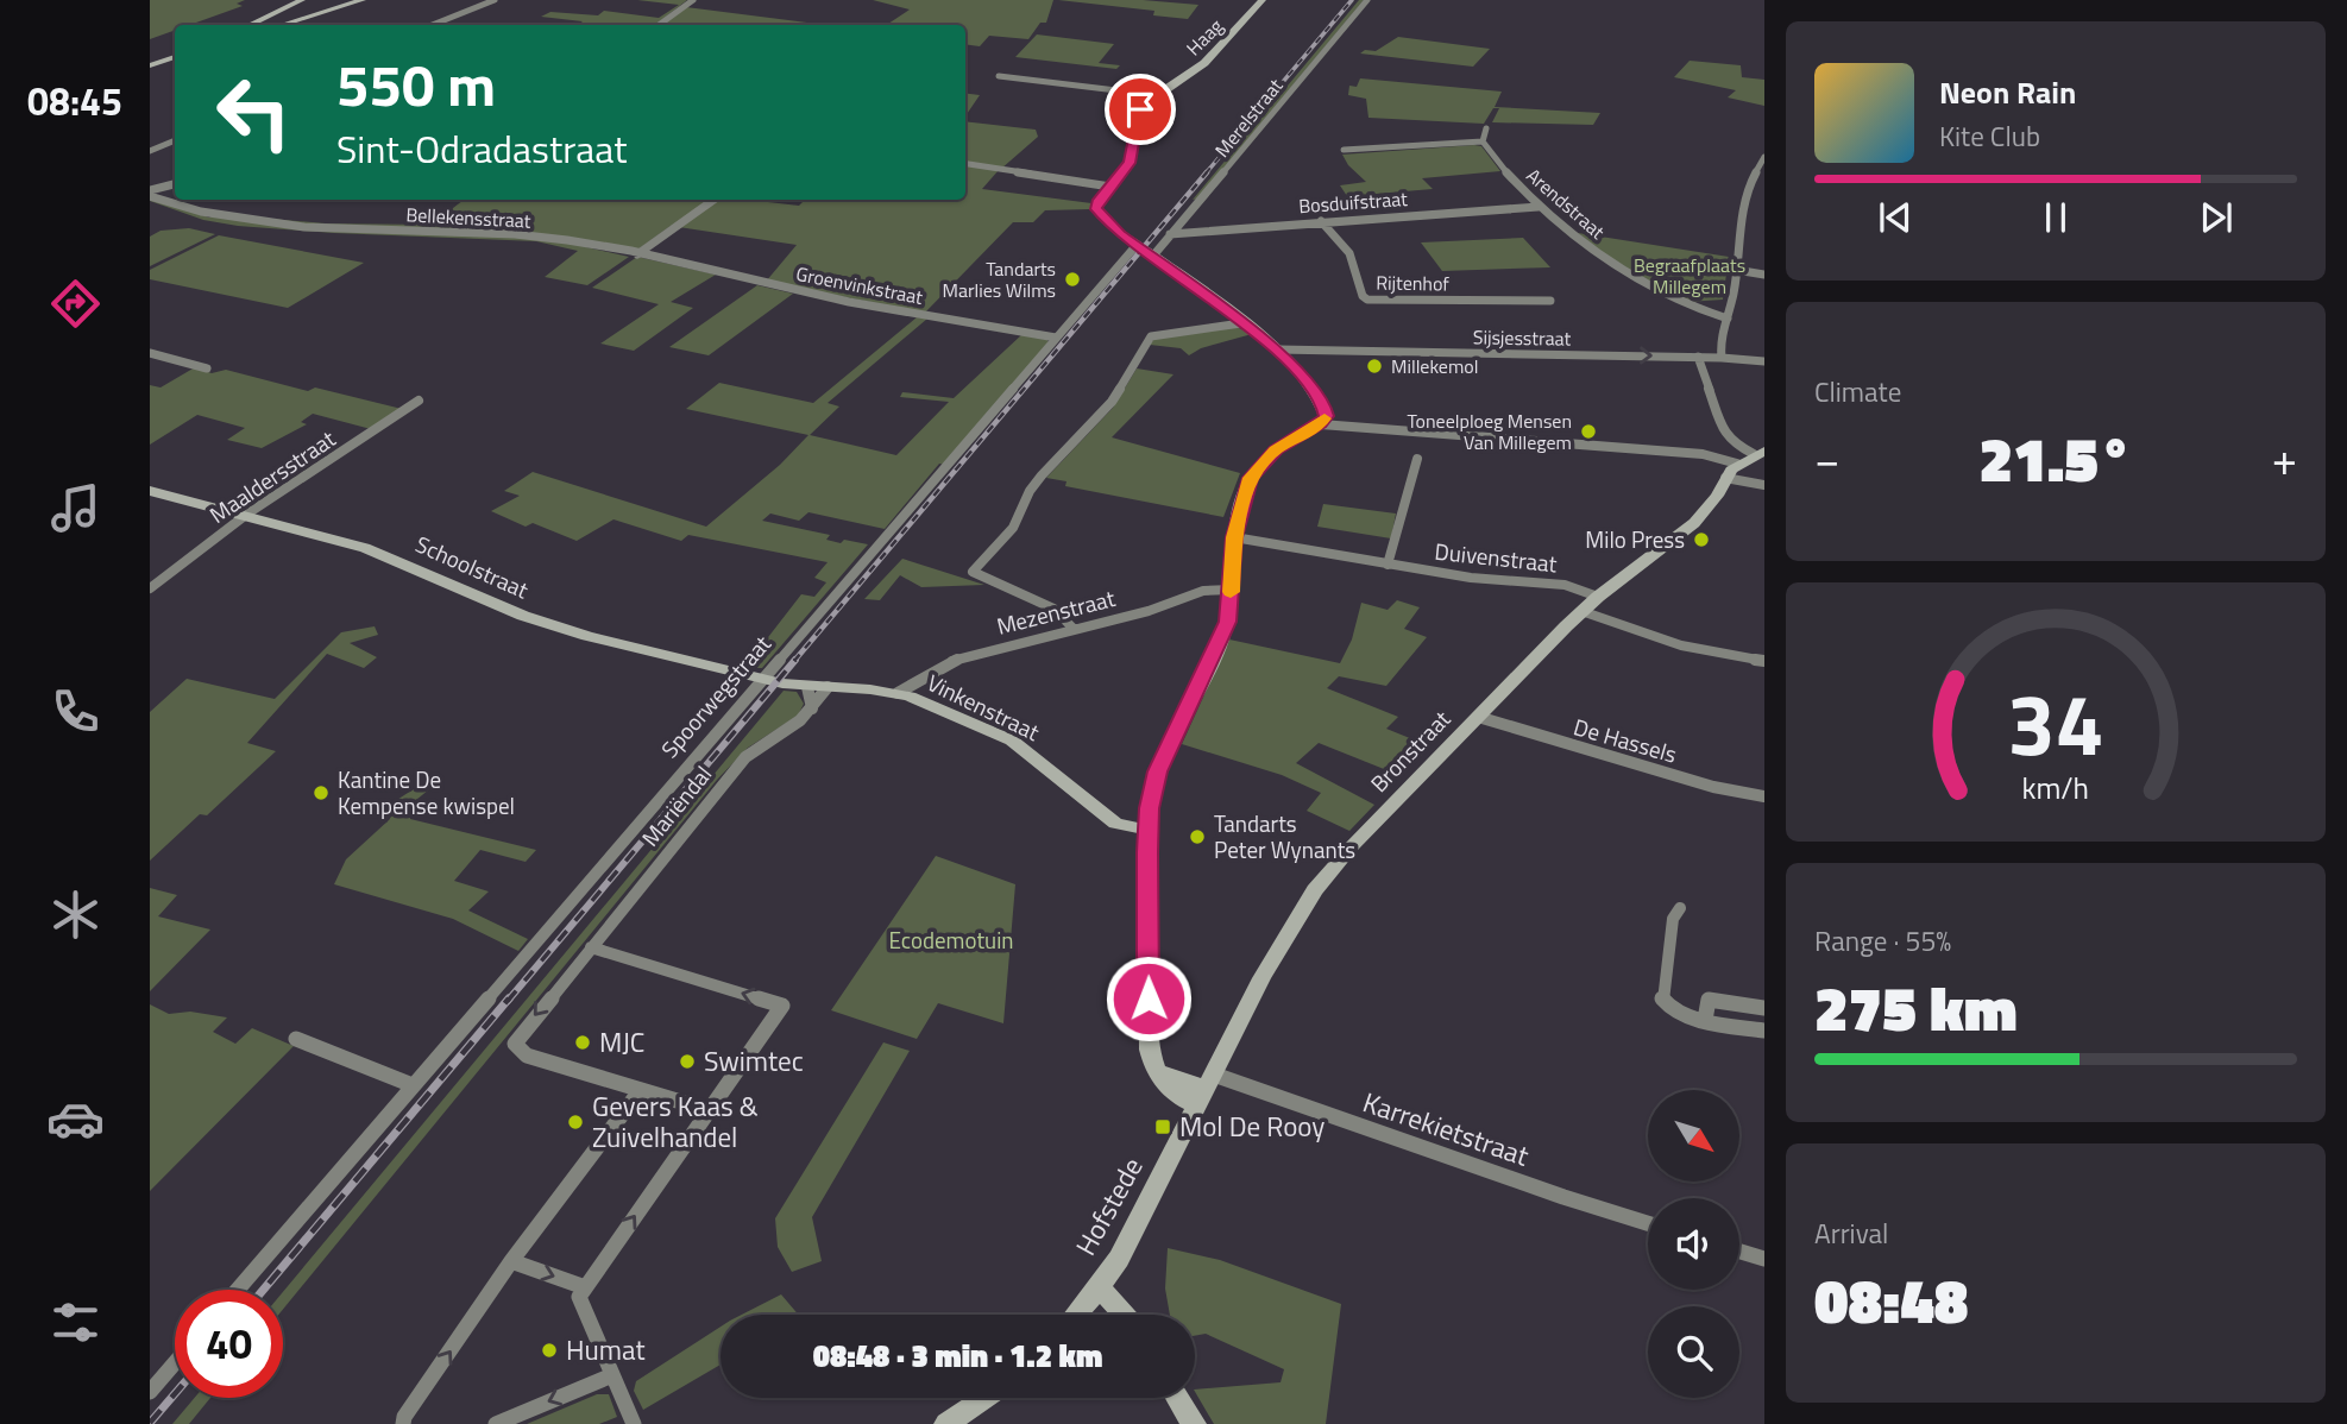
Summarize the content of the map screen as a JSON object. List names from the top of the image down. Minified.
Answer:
{"streets":{"street":["Haag","Merelstraat","Bosduifstraat","Arendstraat","Bellekensstraat","Rijtenhof","Groenvinkstraat","Sijsjesstraat","Maaldersstraat","Duivenstraat","Schoolstraat","Mezenstraat","Spoorwegstraat","Vinkenstraat","De Hassels","Bronstraat","Mariëndal","Karrekietstraat","Hofstede"]},"crossings":[["Merelstraat","Bosduifstraat"],["Bosduifstraat","Arendstraat"],["Bosduifstraat","Rijtenhof"],["Bellekensstraat","Groenvinkstraat"],["Groenvinkstraat","Spoorwegstraat"],["Maaldersstraat","Schoolstraat"],["Duivenstraat","Bronstraat"],["Schoolstraat","Spoorwegstraat"],["Schoolstraat","Vinkenstraat"],["Mezenstraat","Vinkenstraat"],["Spoorwegstraat","Vinkenstraat"],["Vinkenstraat","Mariëndal"],["De Hassels","Bronstraat"],["Bronstraat","Karrekietstraat"],["Bronstraat","Hofstede"],["Karrekietstraat","Hofstede"]],"parks":["Begraafplaats Millegem","Ecodemotuin"],"places":{"other":["Tandarts Marlies Wilms","Millekemol","Toneelploeg Mensen Van Millegem","Milo Press","Kantine De Kempense kwispel","Tandarts Peter Wynants","MJC","Swimtec","Gevers Kaas & Zuivelhandel","Humat"],"transit":["Mol De Rooy"]},"north":"bottom right","page":{"tabs":"08:45","turn":["550 m","Sint-Odradastraat"],"song":["Neon Rain","Kite Club"],"tile":["Climate",["Range · 55%","275 km"],["Arrival","08:48"]],"heat":["−","21.5°","+"],"limit":"40","trip":"08:48 · 3 min · 1.2 km","gauge":["34","km/h"]}}
